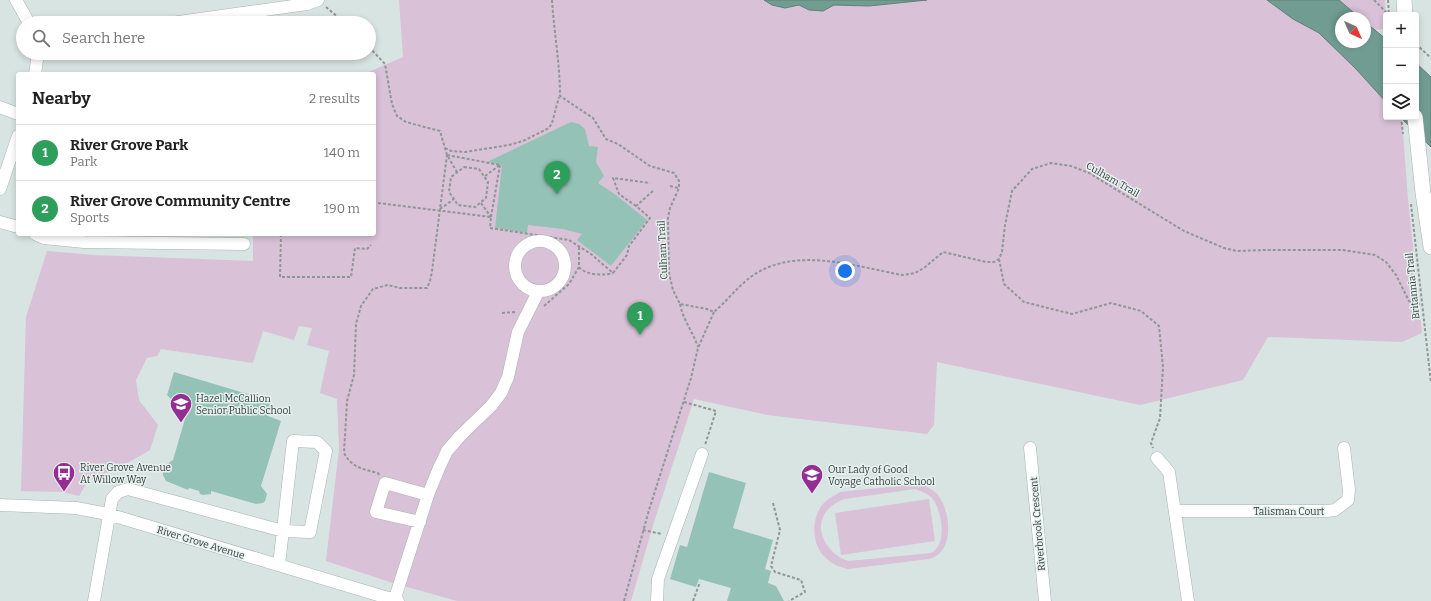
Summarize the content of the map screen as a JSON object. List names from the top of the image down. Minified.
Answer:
{"streets":{"street":["Talisman Court","Riverbrook Crescent","River Grove Avenue"],"path":["Culham Trail","Britannia Trail"]},"crossings":[["Culham Trail","Britannia Trail"]],"places":{"school or university":["Hazel McCallion Senior Public School","Our Lady of Good Voyage Catholic School"],"bus stop":["River Grove Avenue At Willow Way"]},"north":"bottom right","page":{"map_buttons":["+","−"],"search":"Search here","heading":["Nearby","2 results"],"list":[{"mark":"1","name":"River Grove Park","note":"Park","value":"140 m"},{"mark":"2","name":"River Grove Community Centre","note":"Sports","value":"190 m"}],"pins":["2","1"]}}
